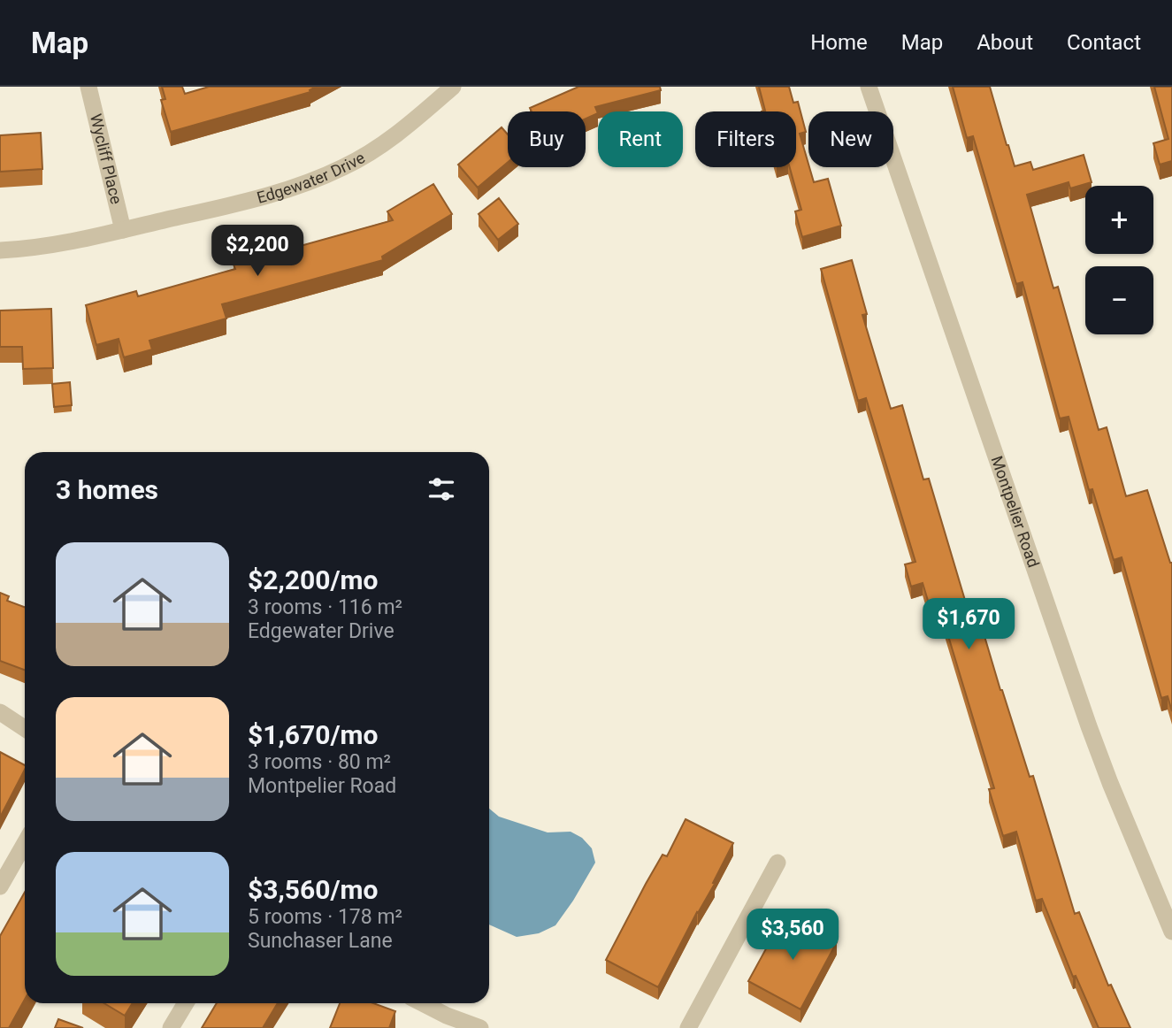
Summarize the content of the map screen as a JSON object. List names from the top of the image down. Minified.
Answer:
{"streets":{"street":["Wycliff Place","Edgewater Drive","Montpelier Road"]},"crossings":[["Wycliff Place","Edgewater Drive"]],"page":{"header":"Map","nav":["Home","Map","About","Contact"],"chip":["Buy","Rent","Filters","New"],"map_buttons":["+","−"],"price":["$2,200","$1,670","$3,560"],"heading":"3 homes","list":[{"name":"$2,200/mo","note":"3 rooms · 116 m² · Edgewater Drive"},{"name":"$1,670/mo","note":"3 rooms · 80 m² · Montpelier Road"},{"name":"$3,560/mo","note":"5 rooms · 178 m² · Sunchaser Lane"}]}}
